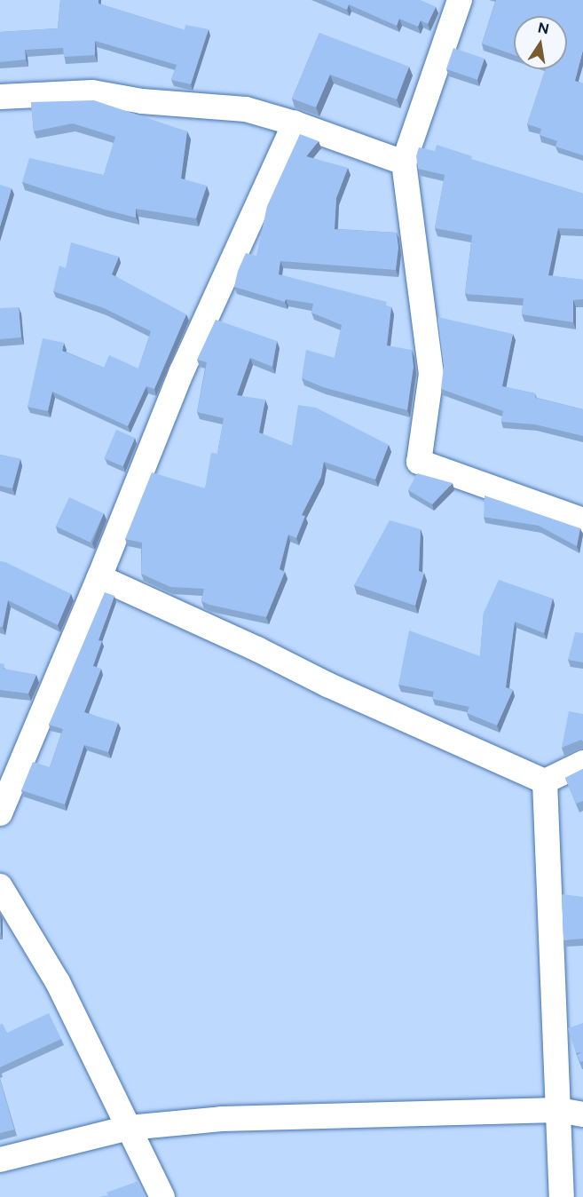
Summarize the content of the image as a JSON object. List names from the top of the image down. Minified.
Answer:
{"north":"top"}
